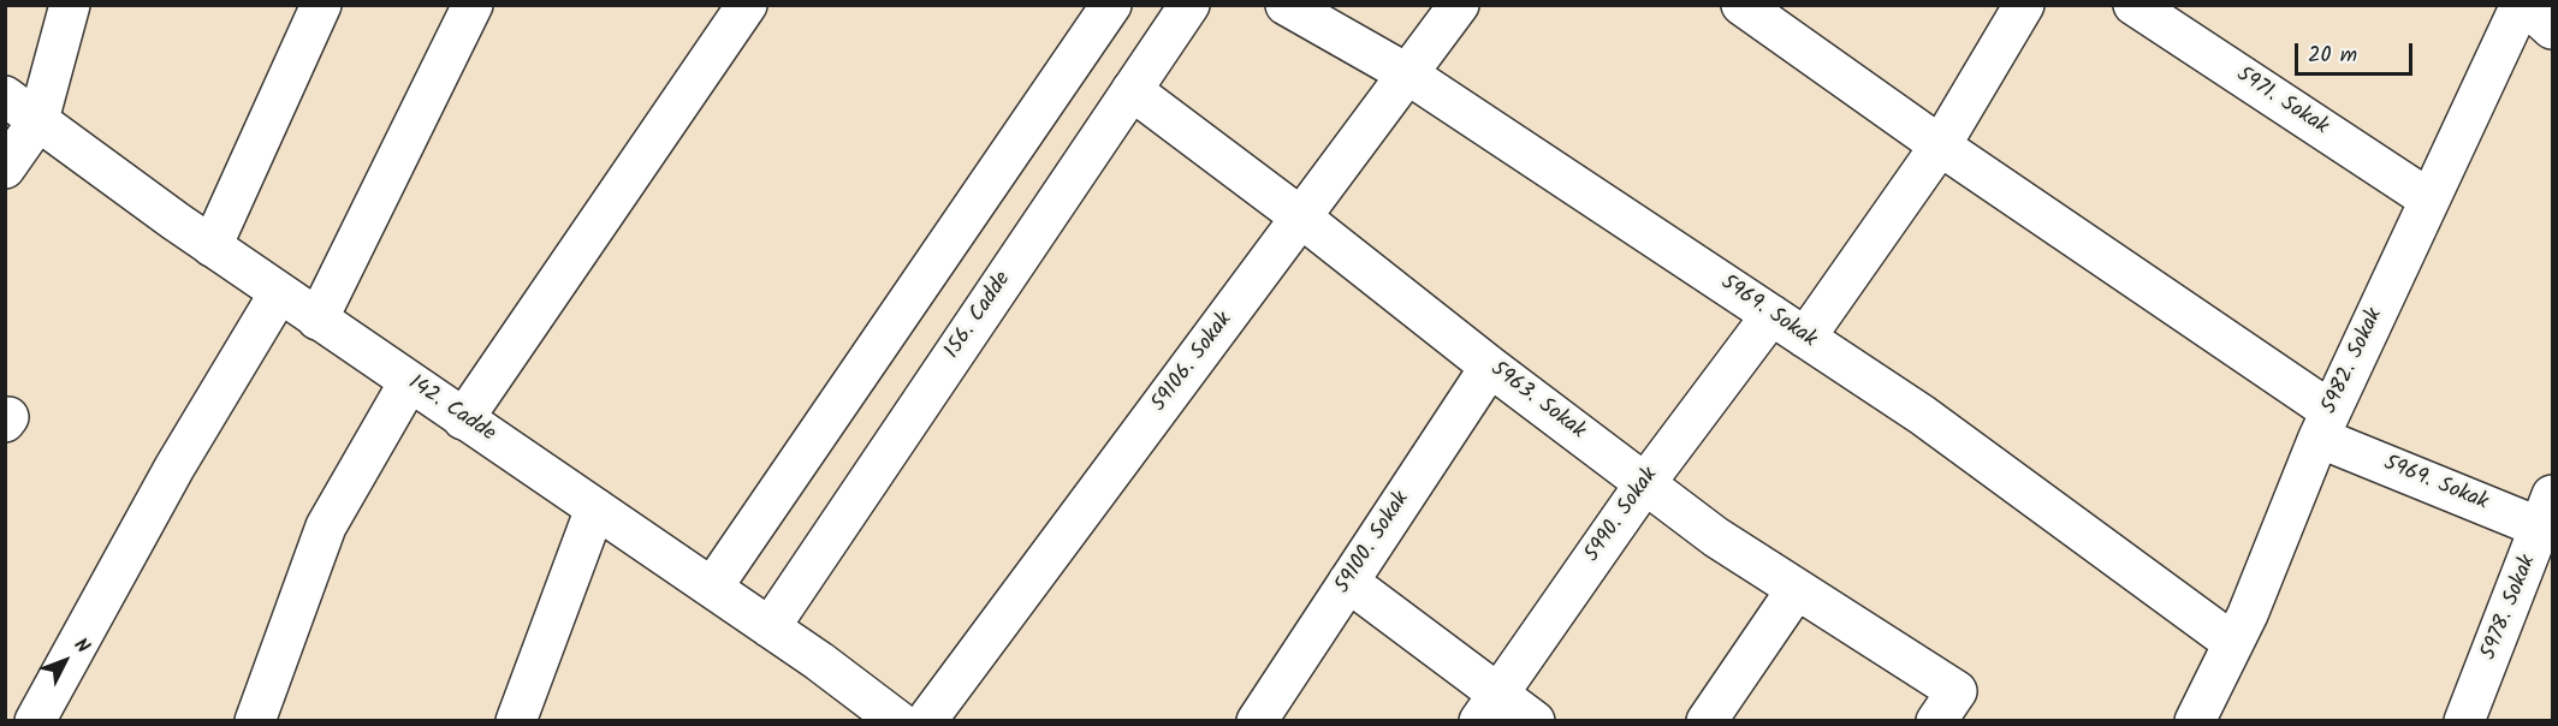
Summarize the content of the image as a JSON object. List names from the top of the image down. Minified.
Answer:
{"streets":{"street":["5971. Sokak","5969. Sokak","156. Cadde","5982. Sokak","59106. Sokak","5963. Sokak","142. Cadde","5990. Sokak","59100. Sokak","5978. Sokak"]},"crossings":[["5971. Sokak","5982. Sokak"],["5969. Sokak","5982. Sokak"],["5969. Sokak","59106. Sokak"],["5969. Sokak","5990. Sokak"],["5969. Sokak","5978. Sokak"],["156. Cadde","5963. Sokak"],["156. Cadde","142. Cadde"],["59106. Sokak","5963. Sokak"],["5963. Sokak","5990. Sokak"],["5963. Sokak","59100. Sokak"]],"scale_bar":"20 m","north":"top right"}
